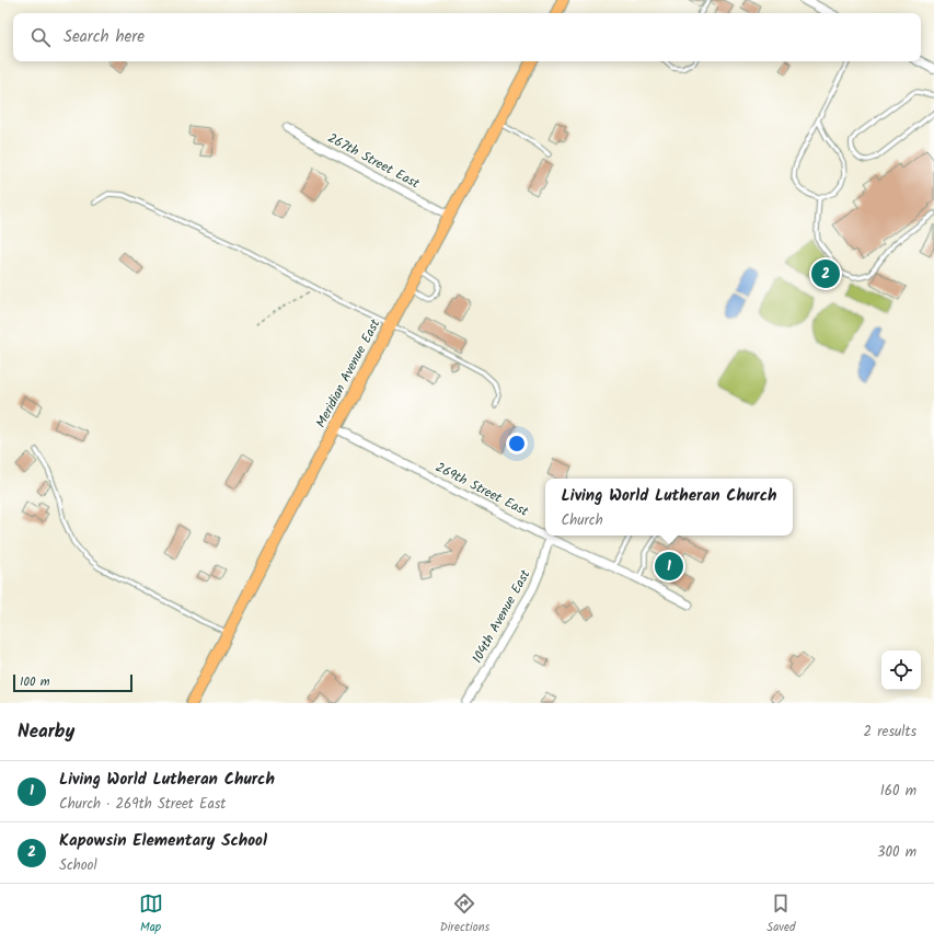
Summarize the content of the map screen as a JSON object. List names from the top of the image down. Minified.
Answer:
{"streets":{"main road":["Meridian Avenue East"],"street":["267th Street East","269th Street East","104th Avenue East"]},"crossings":[["267th Street East","Meridian Avenue East"],["Meridian Avenue East","269th Street East"],["269th Street East","104th Avenue East"]],"scale_bar":"100 m","page":{"search":"Search here","pins":["2","1"],"popup":["Living World Lutheran Church","Church"],"scale":"100 m","heading":["Nearby","2 results"],"list":[{"mark":"1","name":"Living World Lutheran Church","note":"Church · 269th Street East","value":"160 m"},{"mark":"2","name":"Kapowsin Elementary School","note":"School","value":"300 m"}],"nav":["Map","Directions","Saved"]}}
